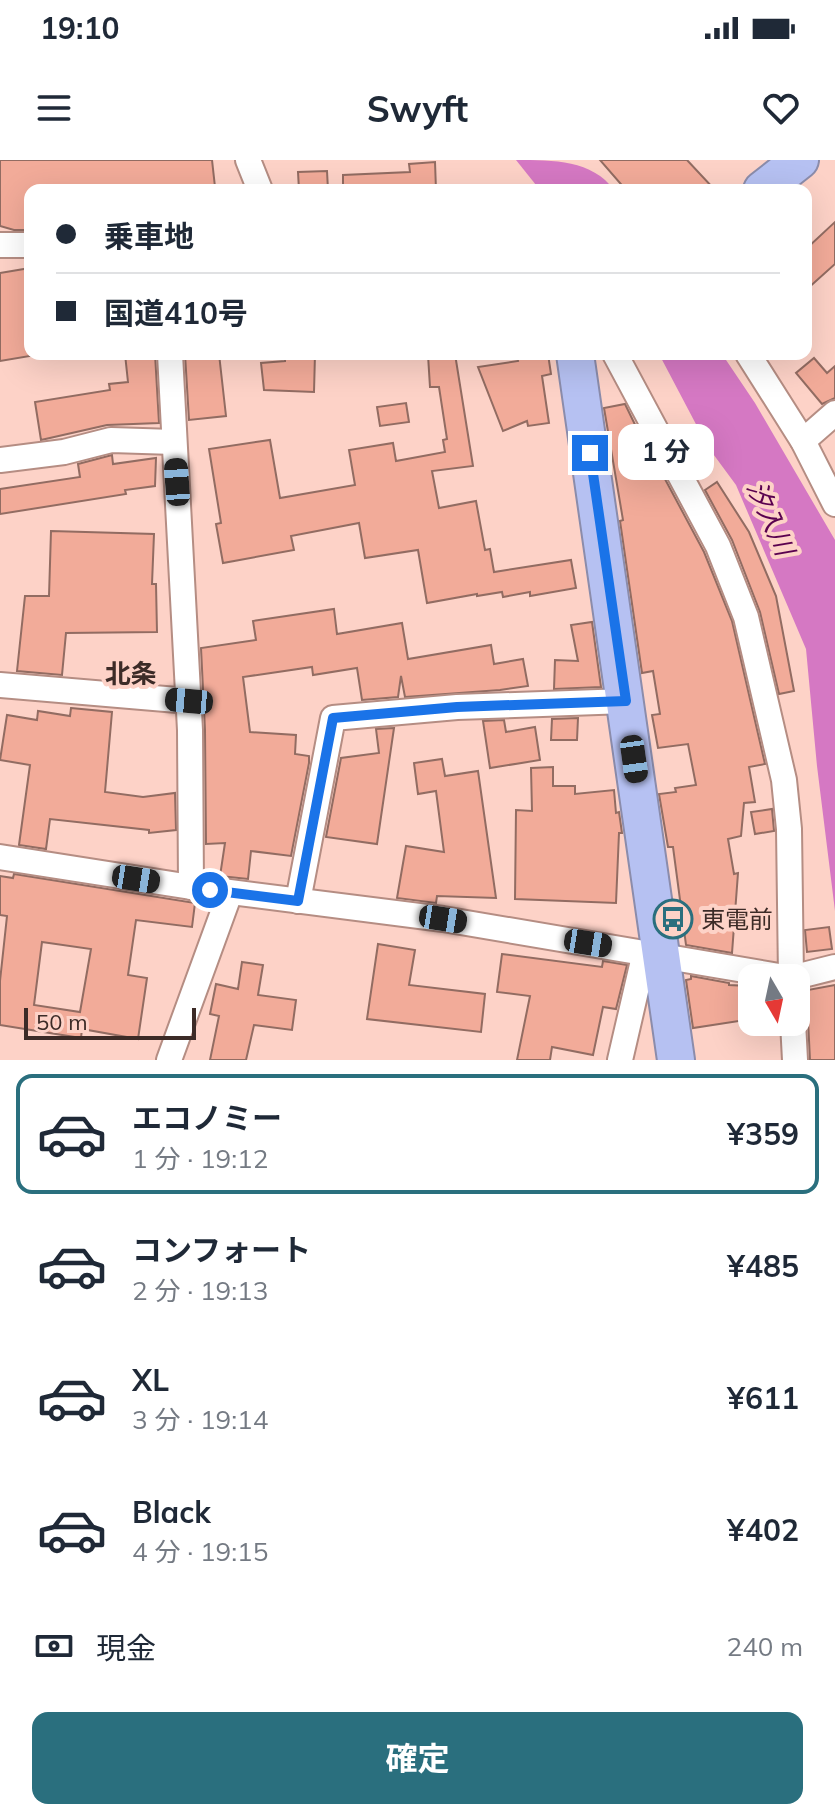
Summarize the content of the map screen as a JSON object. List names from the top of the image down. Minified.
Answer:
{"districts":["北条"],"water":["汐入川"],"places":{"bus stop":["東電前"]},"scale_bar":"50 m","north":"bottom","page":{"status":"19:10","header":"Swyft","banner":["乗車地","国道410号"],"bubble":"1 分","scale":"50 m","list":[{"name":"エコノミー","note":"1 分 · 19:12","value":"¥359"},{"name":"コンフォート","note":"2 分 · 19:13","value":"¥485"},{"name":"XL","note":"3 分 · 19:14","value":"¥611"},{"name":"Black","note":"4 分 · 19:15","value":"¥402"}],"pay":["現金","240 m"],"buttons":"確定"}}
